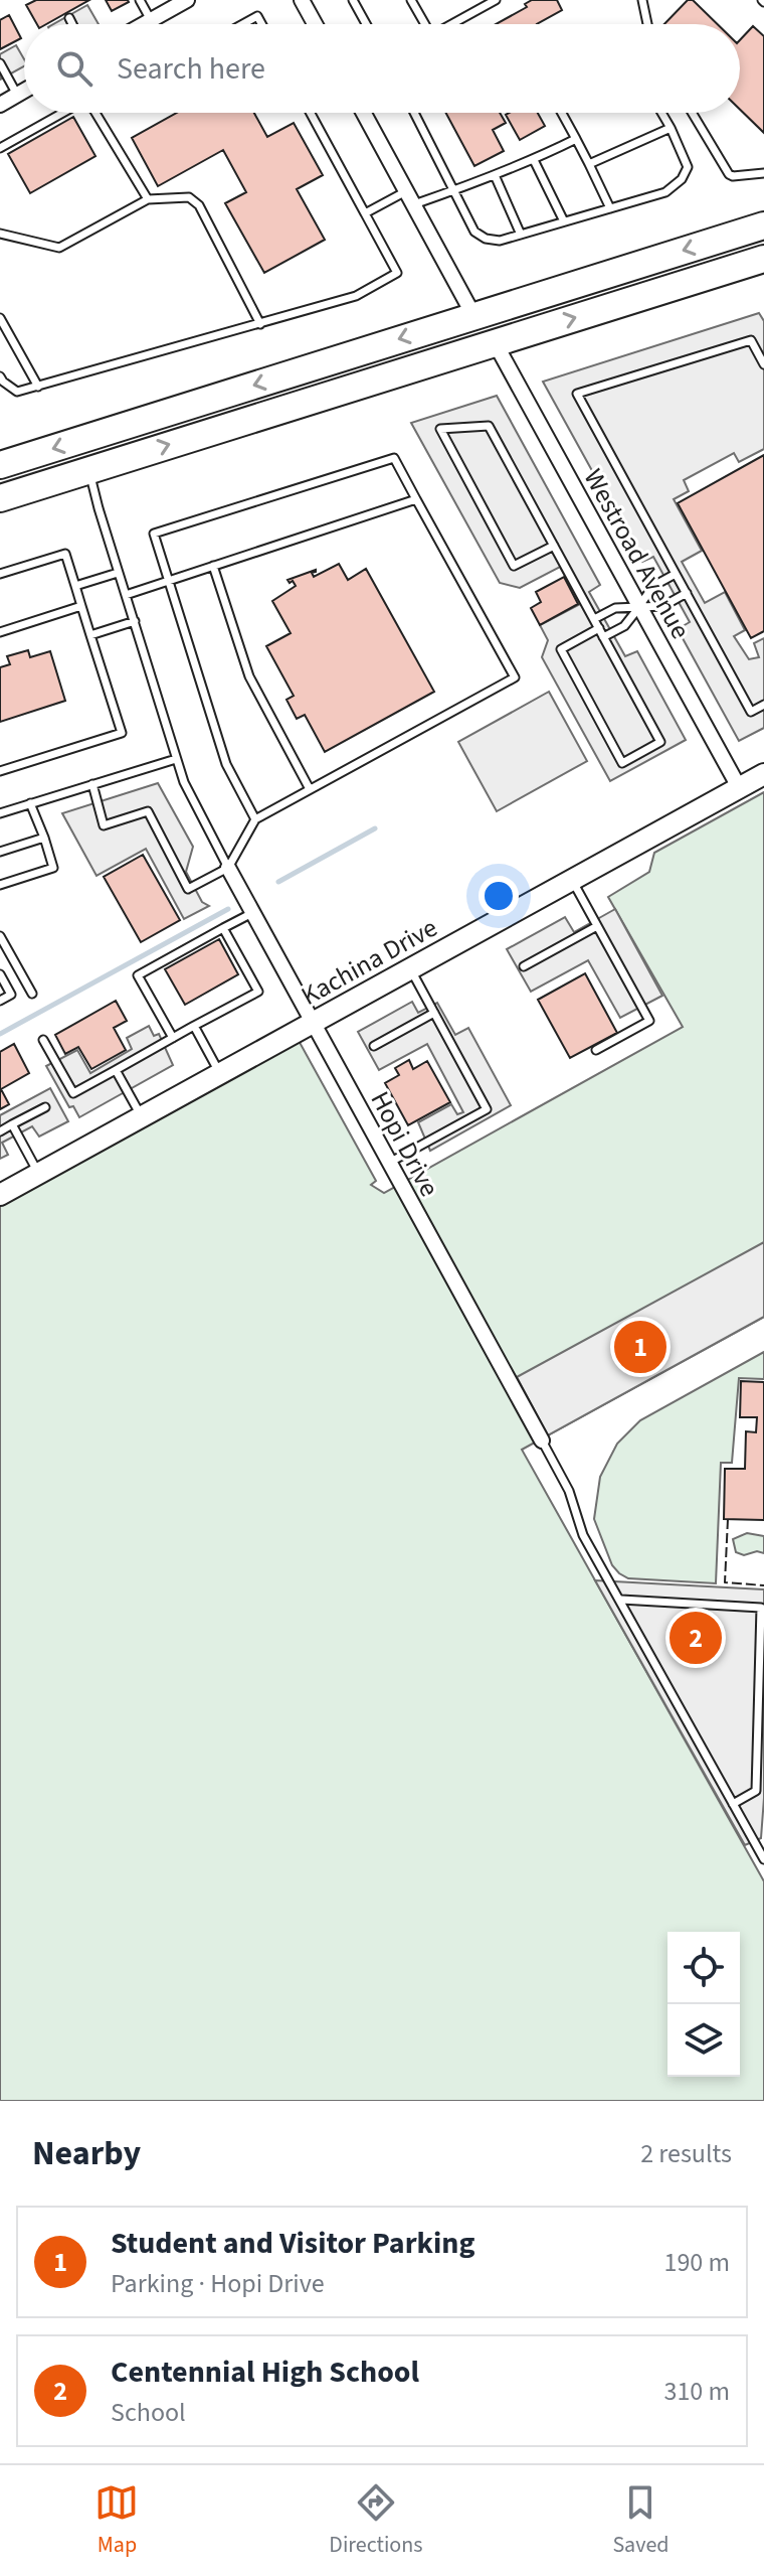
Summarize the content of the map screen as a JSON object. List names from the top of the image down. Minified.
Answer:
{"streets":{"street":["Westroad Avenue","Kachina Drive","Hopi Drive"]},"crossings":[["Westroad Avenue","Kachina Drive"],["Kachina Drive","Hopi Drive"]],"page":{"search":"Search here","pins":["1","2"],"heading":["Nearby","2 results"],"list":[{"mark":"1","name":"Student and Visitor Parking","note":"Parking · Hopi Drive","value":"190 m"},{"mark":"2","name":"Centennial High School","note":"School","value":"310 m"}],"nav":["Map","Directions","Saved"]}}
